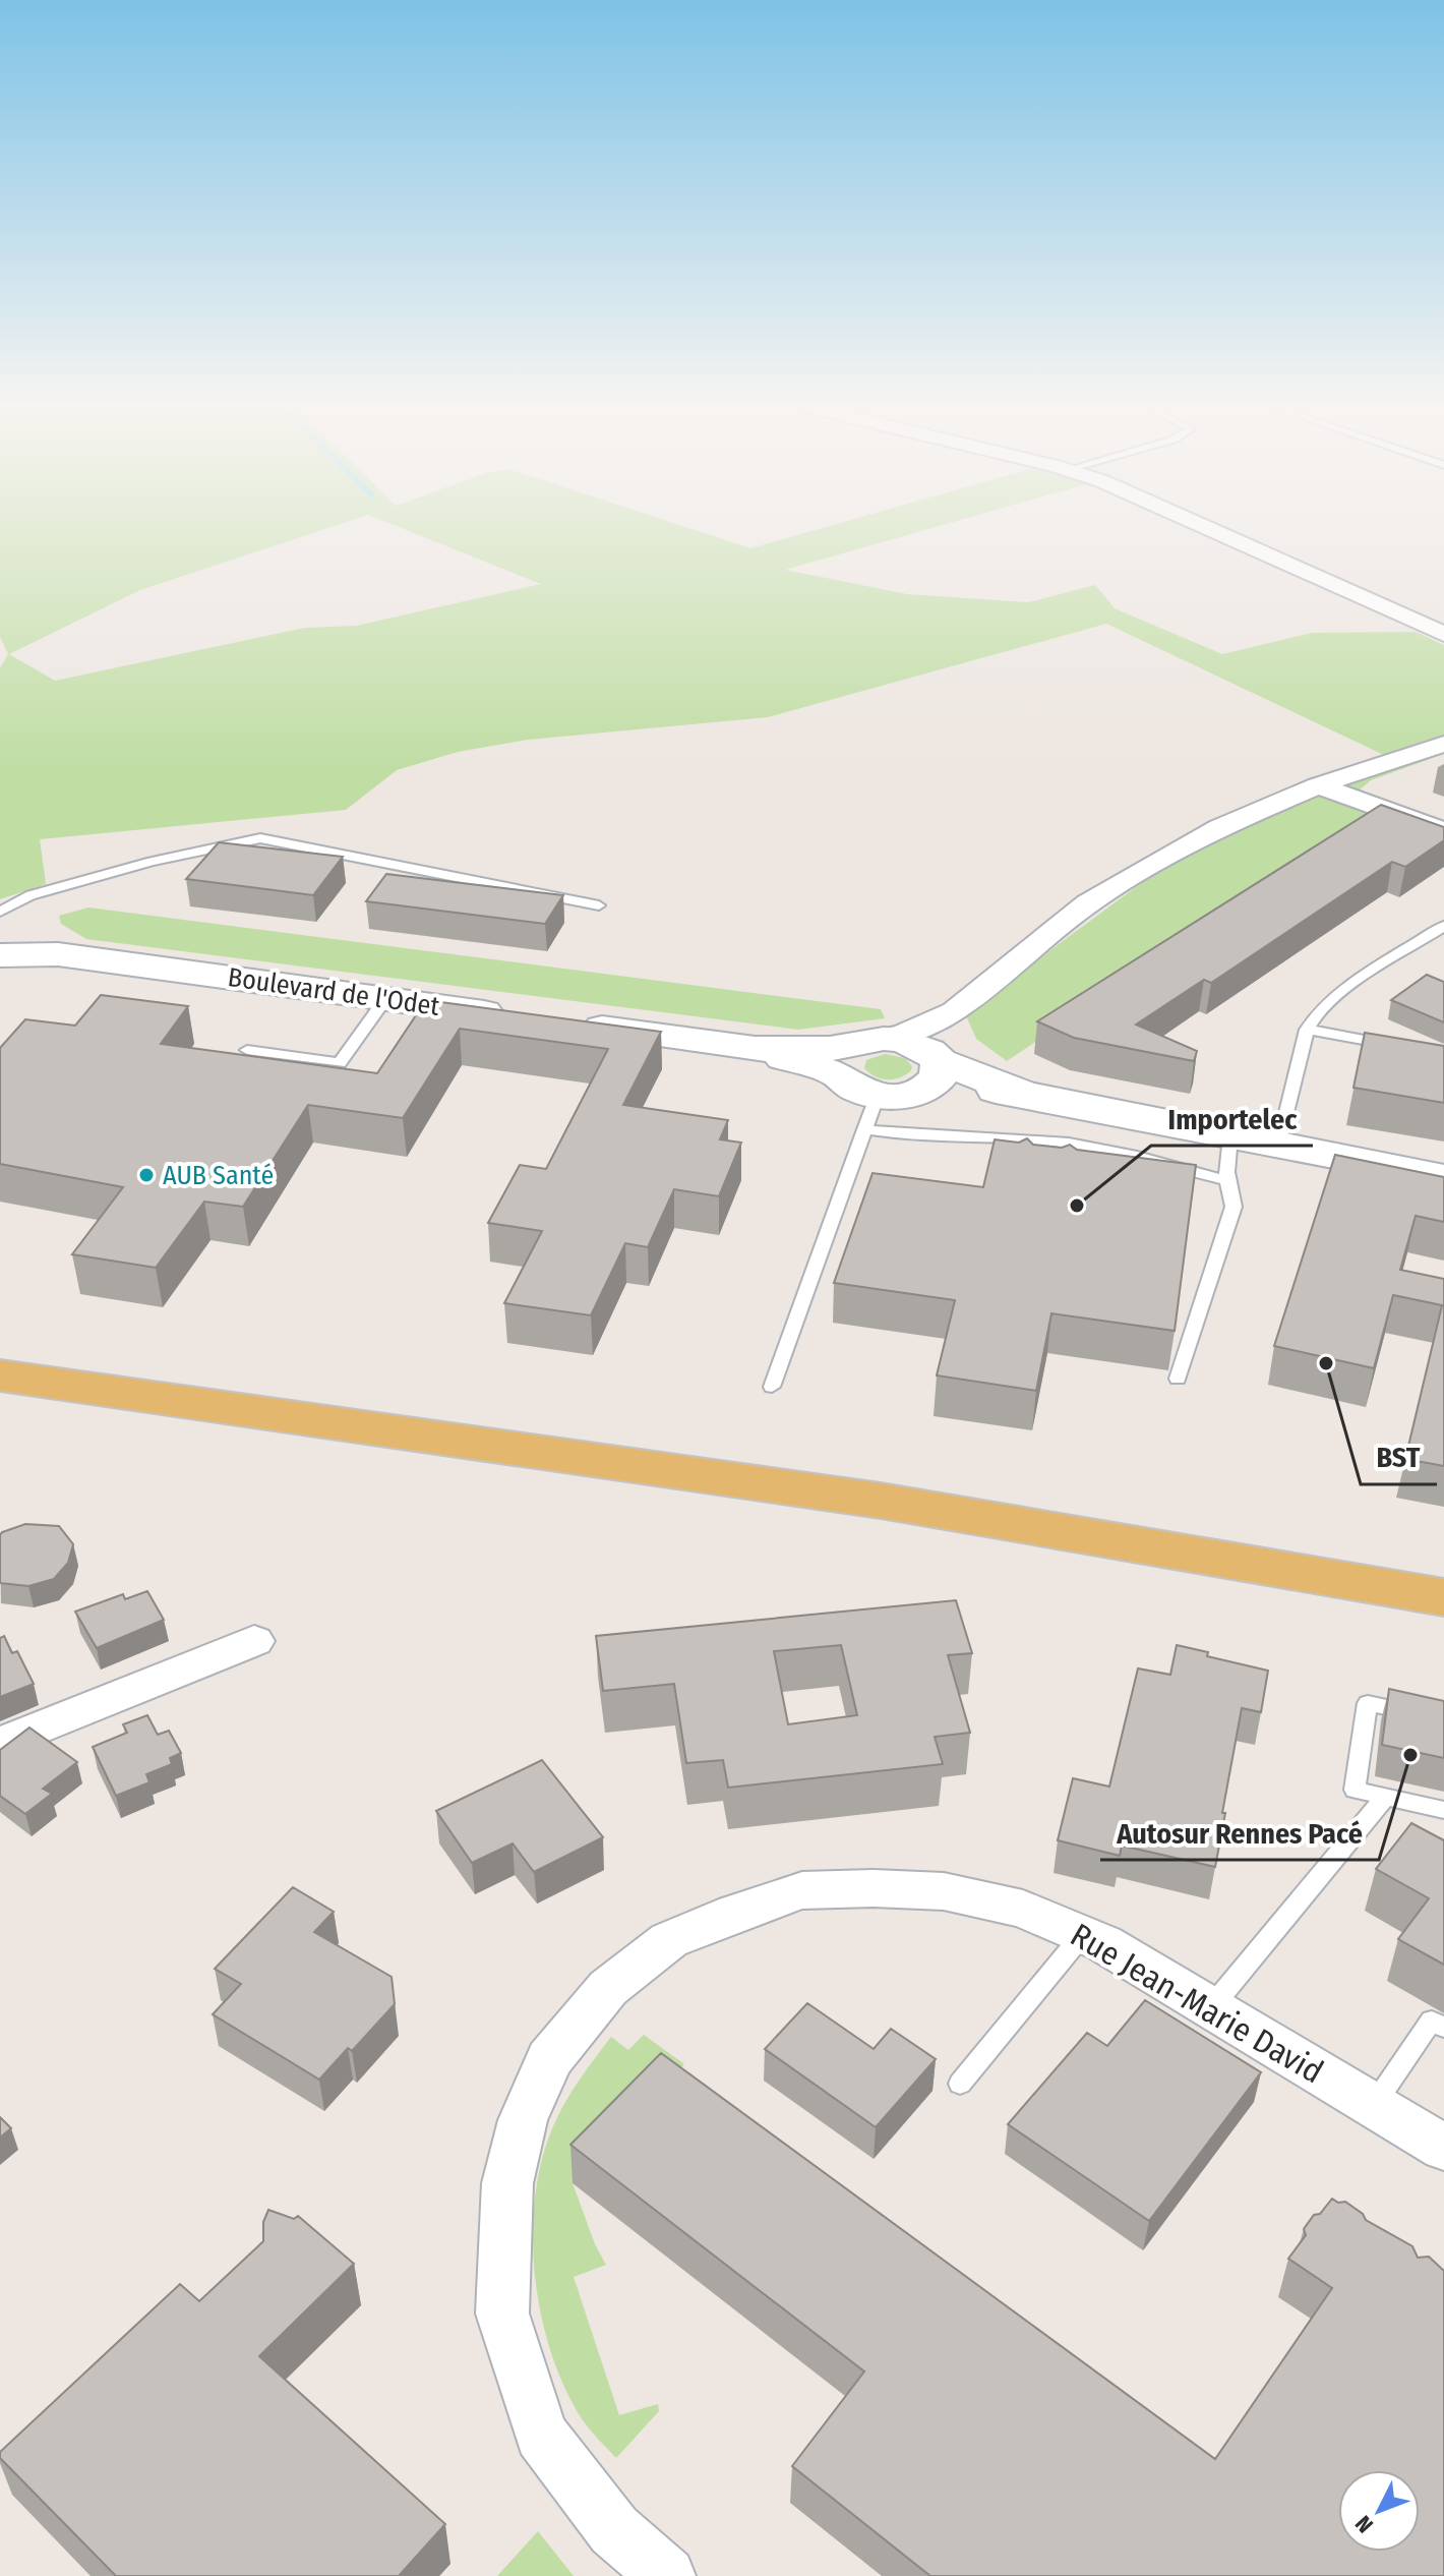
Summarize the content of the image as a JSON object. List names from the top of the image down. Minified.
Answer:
{"streets":{"street":["Boulevard de l'Odet","Rue Jean-Marie David"]},"places":["AUB Santé","Importelec","BST","Autosur Rennes Pacé"],"north":"bottom left"}
